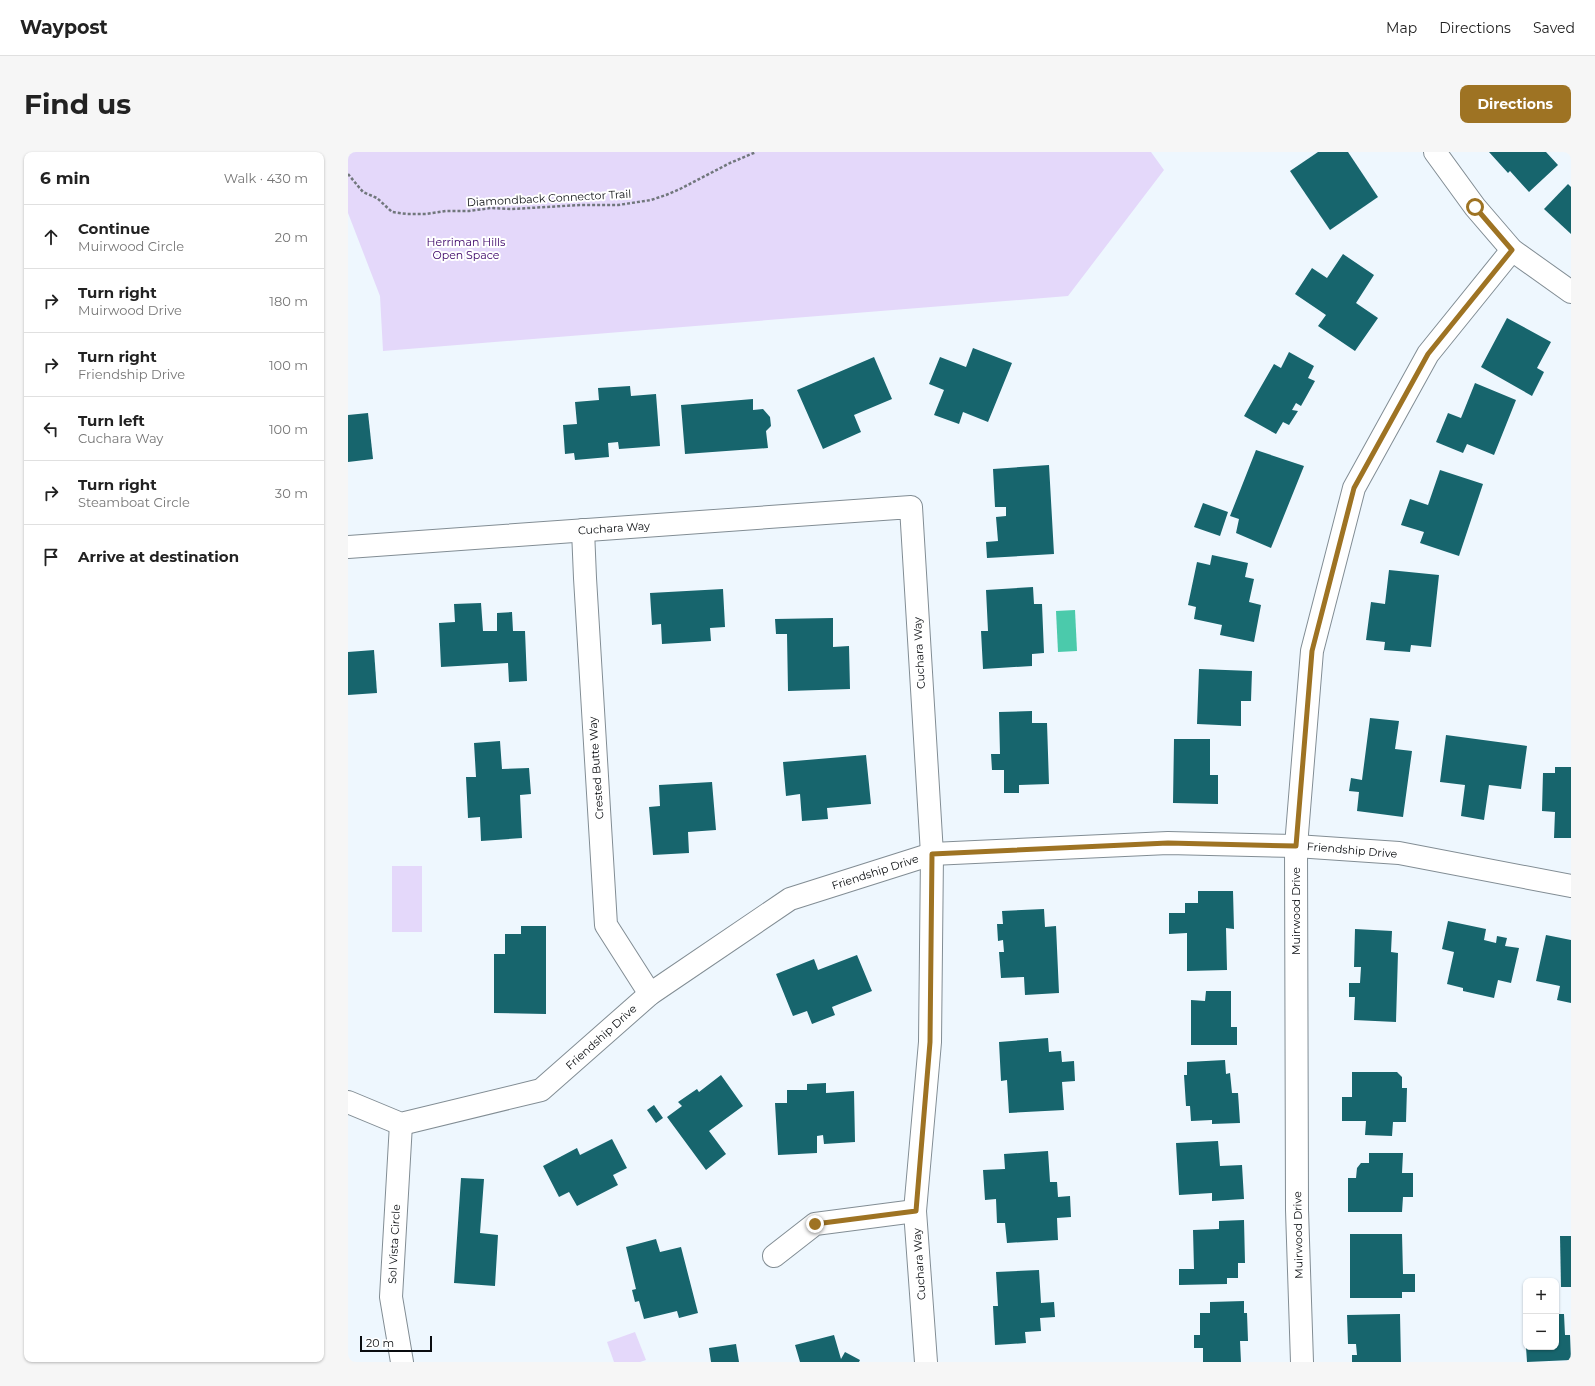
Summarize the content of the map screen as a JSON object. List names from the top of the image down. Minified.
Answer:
{"streets":{"street":["Cuchara Way","Crested Butte Way","Friendship Drive","Muirwood Drive","Sol Vista Circle"],"path":["Diamondback Connector Trail"]},"crossings":[["Cuchara Way","Crested Butte Way"],["Cuchara Way","Friendship Drive"],["Crested Butte Way","Friendship Drive"],["Friendship Drive","Muirwood Drive"],["Friendship Drive","Sol Vista Circle"]],"parks":["Herriman Hills Open Space"],"scale_bar":"20 m","page":{"header":"Waypost","nav":["Map","Directions","Saved"],"buttons":"Directions","title":"Find us","heading":["6 min","Walk · 430 m"],"list":[["Continue","Muirwood Circle","20 m"],["Turn right","Muirwood Drive","180 m"],["Turn right","Friendship Drive","100 m"],["Turn left","Cuchara Way","100 m"],["Turn right","Steamboat Circle","30 m"],"Arrive at destination"],"map_buttons":["+","−"],"scale":"20 m"}}
